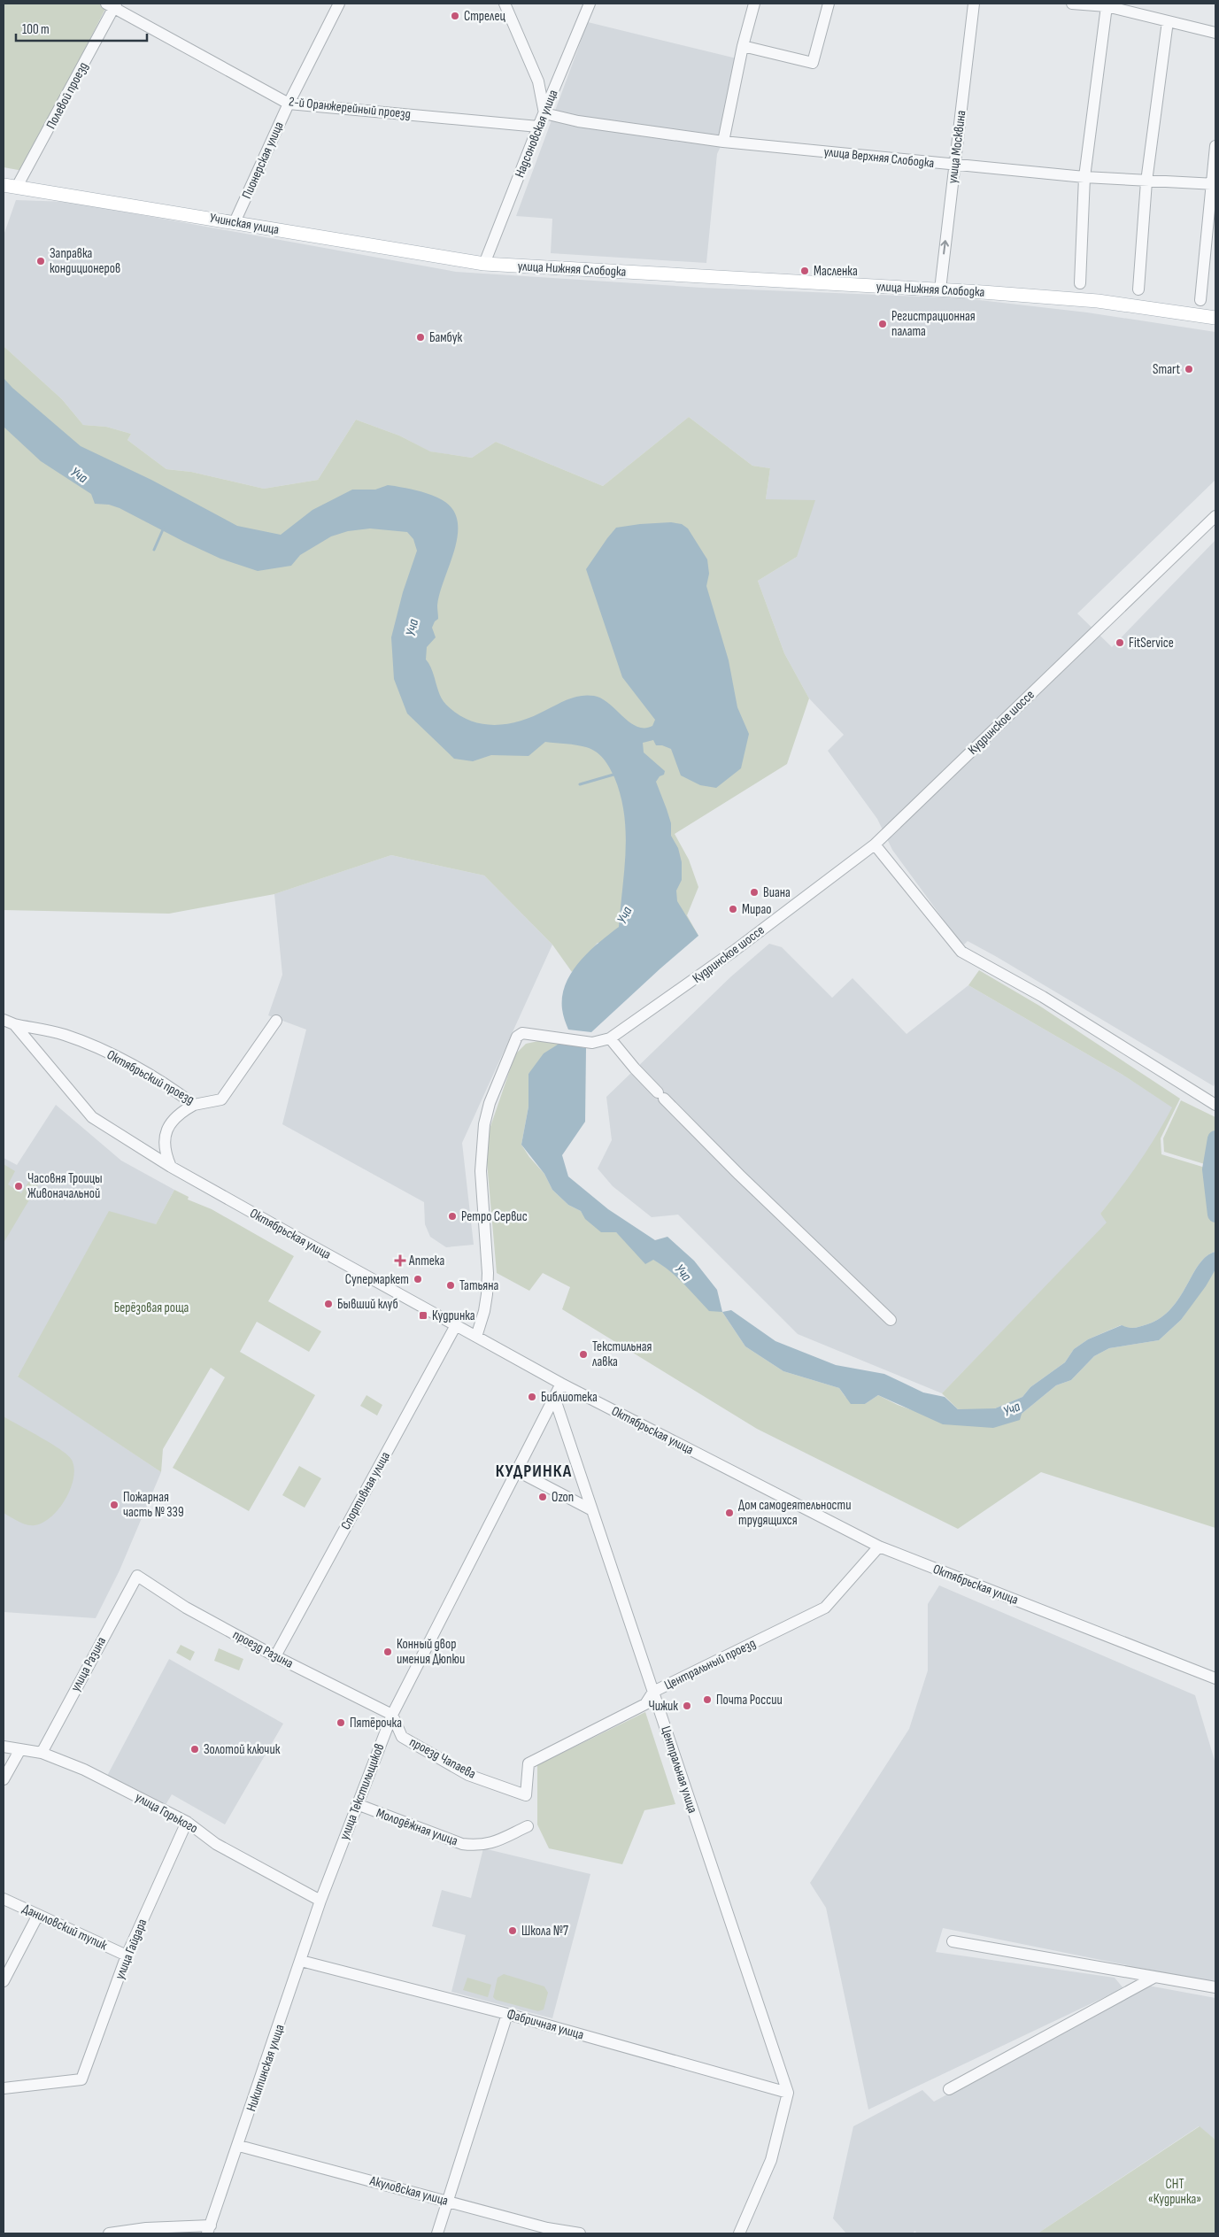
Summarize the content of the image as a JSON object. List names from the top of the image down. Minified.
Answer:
{"streets":{"main road":["Учинская улица","улица Нижняя Слободка"],"street":["Полевой проезд","2-й Оранжерейный проезд","Надсоновская улица","улица Москвина","улица Верхняя Слободка","Пионерская улица","Кудринское шоссе","Октябрьский проезд","Октябрьская улица","Спортивная улица","проезд Разина","улица Разина","Центральный проезд","проезд Чапаева","Центральная улица","улица Текстильщиков","улица Горького","Молодёжная улица","Даниловский тупик","улица Гайдара","Фабричная улица","Никитинская улица","Акуловская улица"]},"crossings":[["Полевой проезд","2-й Оранжерейный проезд"],["Полевой проезд","Учинская улица"],["2-й Оранжерейный проезд","Надсоновская улица"],["2-й Оранжерейный проезд","Пионерская улица"],["Надсоновская улица","улица Верхняя Слободка"],["Надсоновская улица","Учинская улица"],["Надсоновская улица","улица Нижняя Слободка"],["улица Москвина","улица Верхняя Слободка"],["улица Москвина","улица Нижняя Слободка"],["Пионерская улица","Учинская улица"],["Учинская улица","улица Нижняя Слободка"],["Кудринское шоссе","Октябрьская улица"],["Октябрьский проезд","Октябрьская улица"],["Октябрьская улица","Спортивная улица"],["Октябрьская улица","Центральный проезд"],["Октябрьская улица","улица Текстильщиков"],["Спортивная улица","проезд Разина"],["проезд Разина","улица Разина"],["проезд Разина","проезд Чапаева"],["проезд Разина","улица Текстильщиков"],["улица Разина","улица Горького"],["Центральный проезд","проезд Чапаева"],["Центральный проезд","Центральная улица"],["проезд Чапаева","улица Текстильщиков"],["Центральная улица","улица Текстильщиков"],["Центральная улица","Фабричная улица"],["улица Текстильщиков","улица Горького"],["улица Текстильщиков","Молодёжная улица"],["улица Текстильщиков","Никитинская улица"],["улица Горького","улица Гайдара"],["улица Горького","Никитинская улица"],["Даниловский тупик","улица Гайдара"],["Фабричная улица","Никитинская улица"],["Никитинская улица","Акуловская улица"]],"one_way":["улица Москвина"],"districts":["КУДРИНКА"],"water":["Уча"],"parks":["Берёзовая роща","СНТ «Кудринка»"],"places":{"other":["Стрелец","Заправка кондиционеров","Масленка","Регистрационная палата","Бамбук","Smart","FitService","Виана","Мирао","Часовня Троицы Живоначальной","Ретро Сервис","Супермаркет","Татьяна","Бывший клуб","Текстильная лавка","Библиотека","Ozon","Пожарная часть № 339","Дом самодеятельности трудящихся","Конный двор имения Дюпюи","Почта России","Чижик","Пятёрочка","Золотой ключик","Школа №7"],"health":["Аптека"],"transit":["Кудринка"]},"scale_bar":"100 m"}
